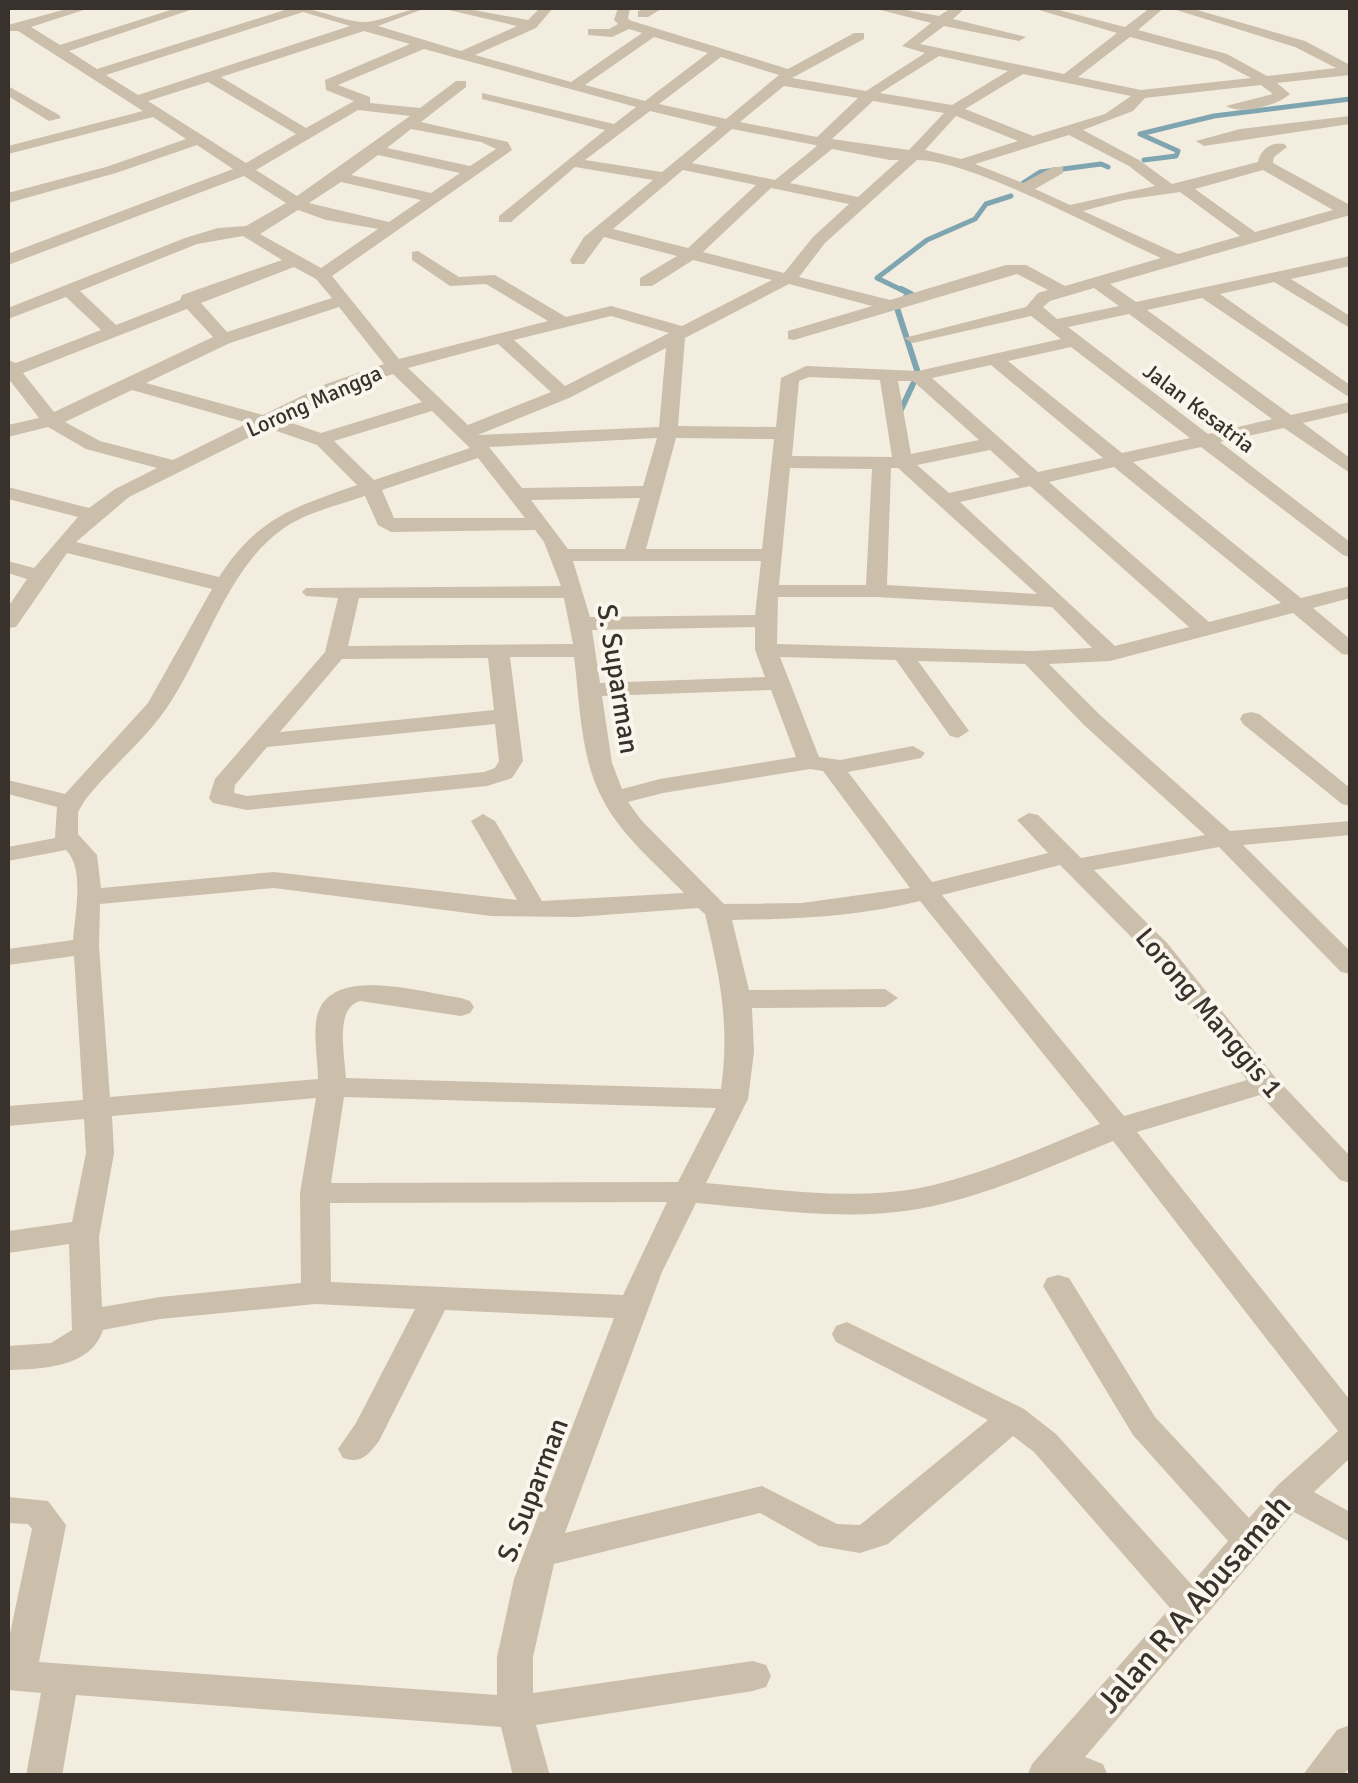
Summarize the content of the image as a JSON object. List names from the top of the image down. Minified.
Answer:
{"streets":{"street":["Lorong Mangga","Jalan Kesatria","S. Suparman","Lorong Manggis 1","Jalan R A Abusamah"]},"crossings":[["Lorong Mangga","S. Suparman"]]}
